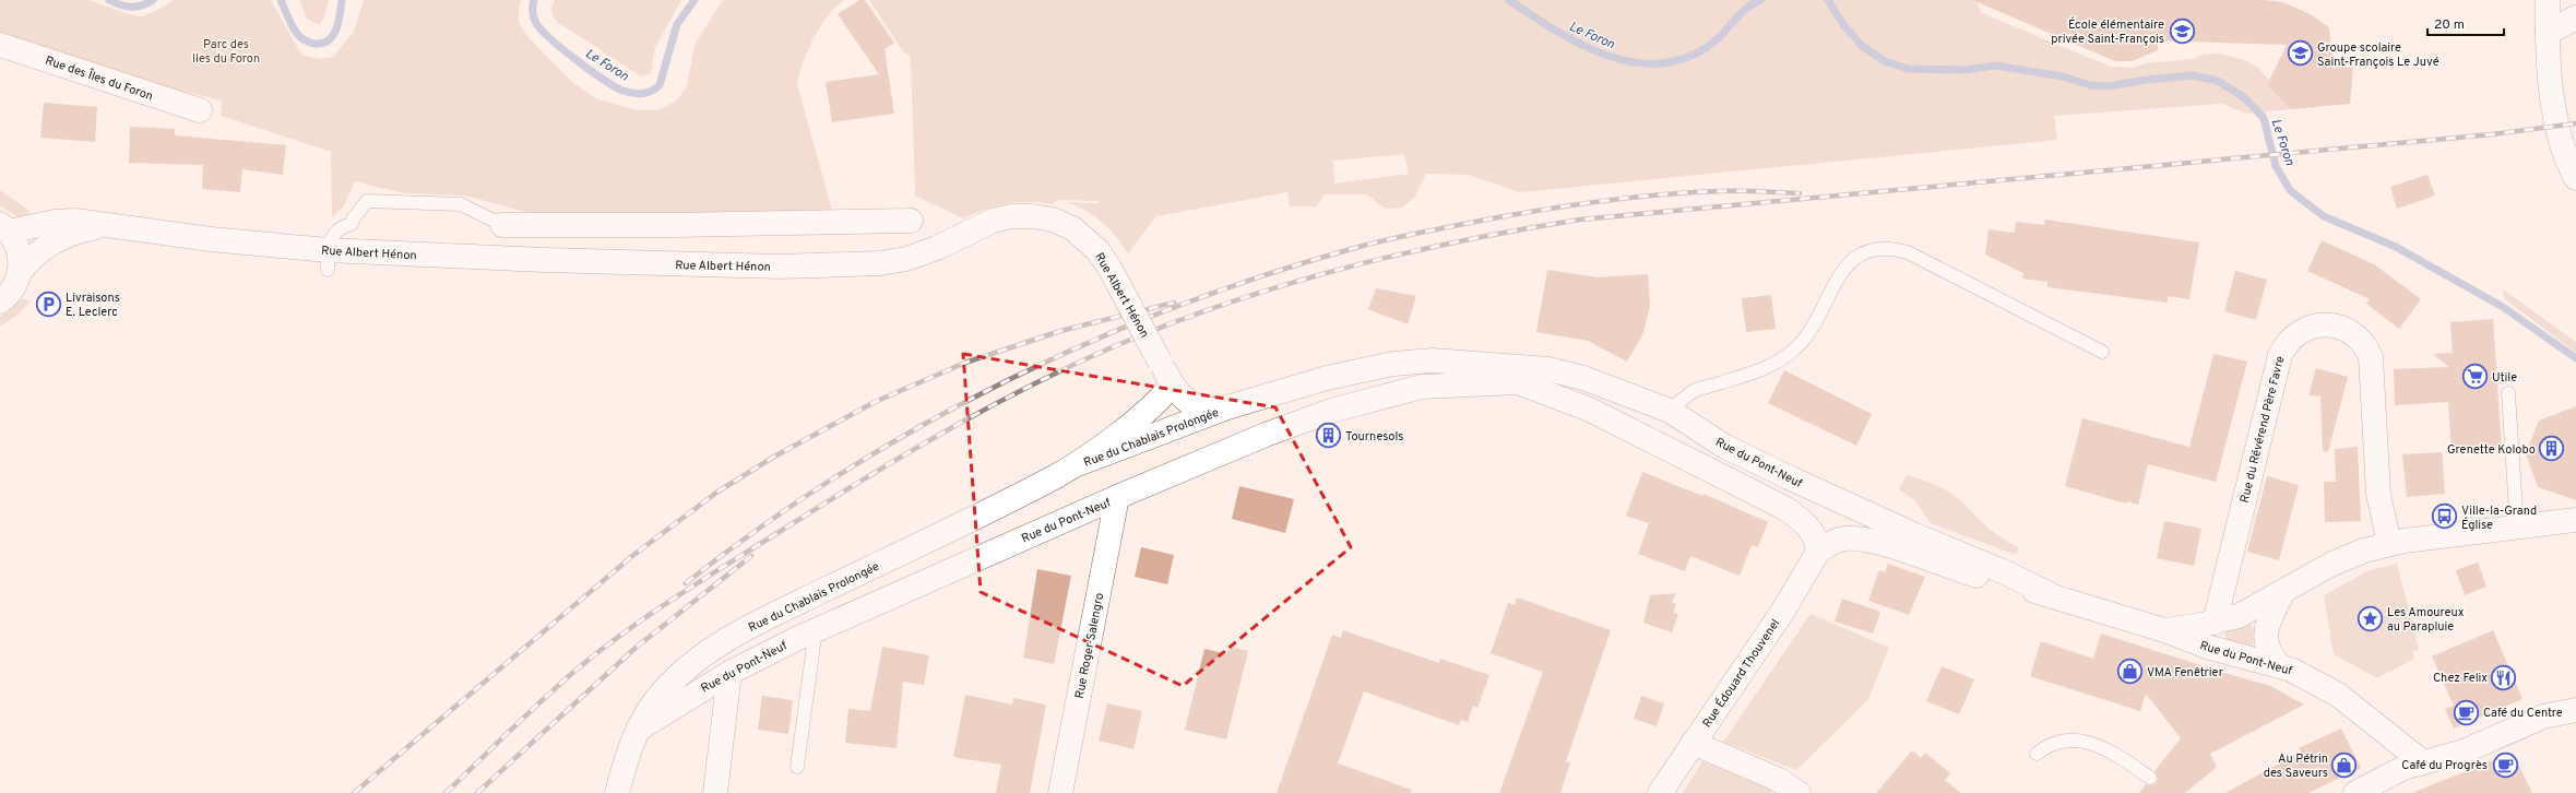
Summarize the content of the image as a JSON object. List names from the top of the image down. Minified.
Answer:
{"streets":{"street":["Rue des Îles du Foron","Rue Albert Hénon","Rue du Révérend Père Favre","Rue du Chablais Prolongée","Rue du Pont-Neuf","Rue Roger Salengro","Rue Édouard Thouvenel"]},"crossings":[["Rue Albert Hénon","Rue du Chablais Prolongée"],["Rue Albert Hénon","Rue du Pont-Neuf"],["Rue du Révérend Père Favre","Rue du Pont-Neuf"],["Rue du Chablais Prolongée","Rue du Pont-Neuf"],["Rue du Pont-Neuf","Rue Roger Salengro"],["Rue du Pont-Neuf","Rue Édouard Thouvenel"]],"water":["Le Foron"],"parks":["Parc des Iles du Foron"],"places":{"school or university":["École élémentaire privée Saint-François","Groupe scolaire Saint-François Le Juvé"],"parking":["Livraisons E. Leclerc"],"supermarket":["Utile"],"building":["Tournesols","Grenette Kolobo"],"bus stop":["Ville-la-Grand Église"],"place":["Les Amoureux au Parapluie"],"shop":["VMA Fenêtrier","Au Pétrin des Saveurs"],"restaurant":["Chez Felix"],"cafe":["Café du Centre","Café du Progrès"]},"scale_bar":"20 m"}
